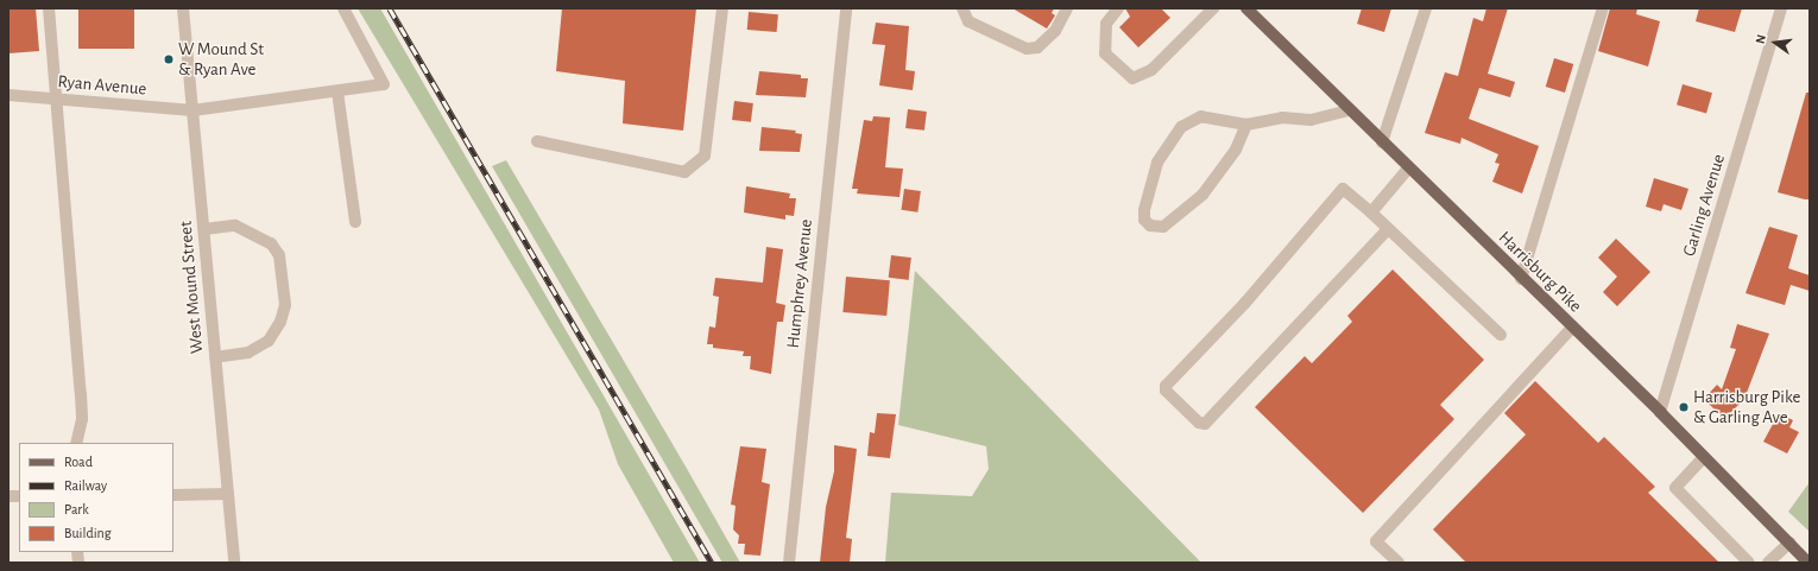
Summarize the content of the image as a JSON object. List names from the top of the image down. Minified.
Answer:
{"streets":{"main road":["Harrisburg Pike"],"street":["Ryan Avenue","Garling Avenue","Humphrey Avenue","West Mound Street"]},"crossings":[["Ryan Avenue","West Mound Street"],["Garling Avenue","Harrisburg Pike"]],"places":["W Mound St & Ryan Ave","Harrisburg Pike & Garling Ave"],"legend":["Road","Railway","Park","Building"],"north":"left"}
